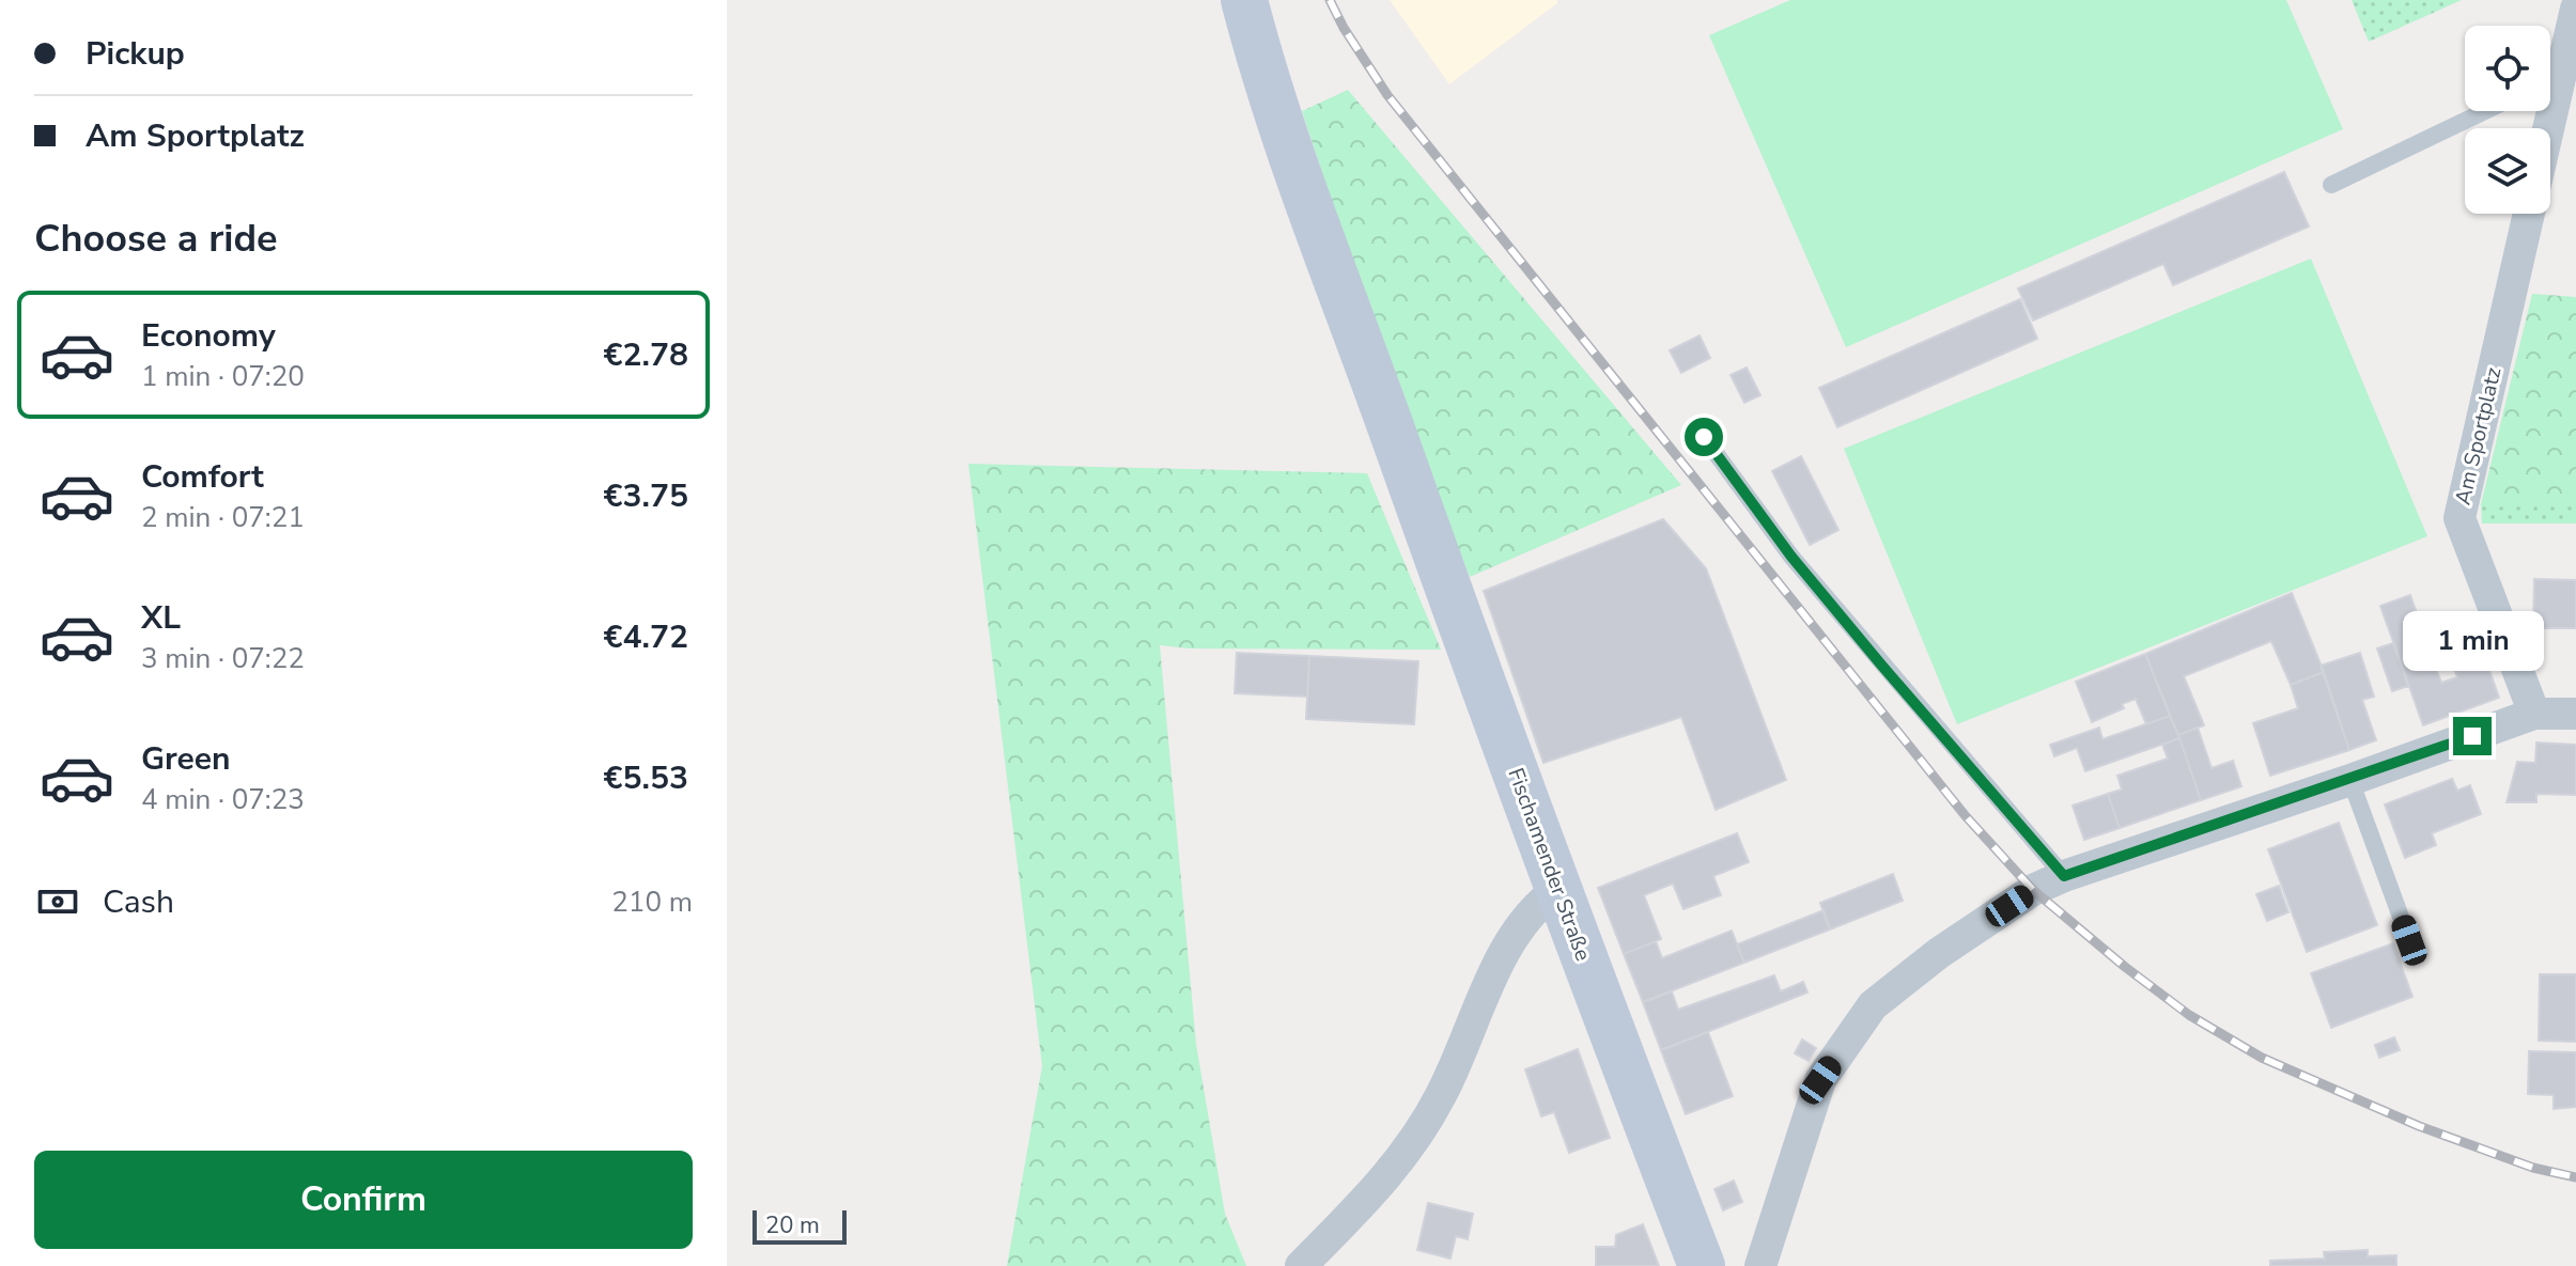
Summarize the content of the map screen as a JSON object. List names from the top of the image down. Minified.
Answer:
{"streets":{"main road":["Fischamender Straße"],"street":["Am Sportplatz"]},"scale_bar":"20 m","page":{"banner":["Pickup","Am Sportplatz"],"heading":"Choose a ride","list":[{"name":"Economy","note":"1 min · 07:20","value":"€2.78"},{"name":"Comfort","note":"2 min · 07:21","value":"€3.75"},{"name":"XL","note":"3 min · 07:22","value":"€4.72"},{"name":"Green","note":"4 min · 07:23","value":"€5.53"}],"bubble":"1 min","pay":["Cash","210 m"],"buttons":"Confirm","scale":"20 m"}}
